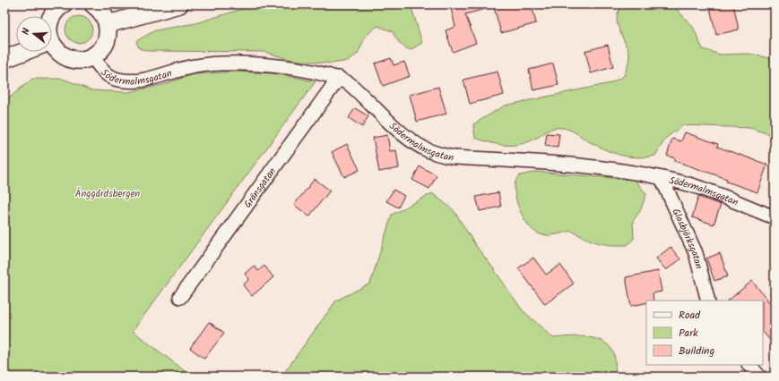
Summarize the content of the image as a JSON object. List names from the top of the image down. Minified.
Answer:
{"streets":{"street":["Södermalmsgatan","Gränsgatan","Glasbjörksgatan"]},"crossings":[["Södermalmsgatan","Gränsgatan"],["Södermalmsgatan","Glasbjörksgatan"]],"parks":["Änggårdsbergen"],"legend":["Road","Park","Building"],"north":"left"}
